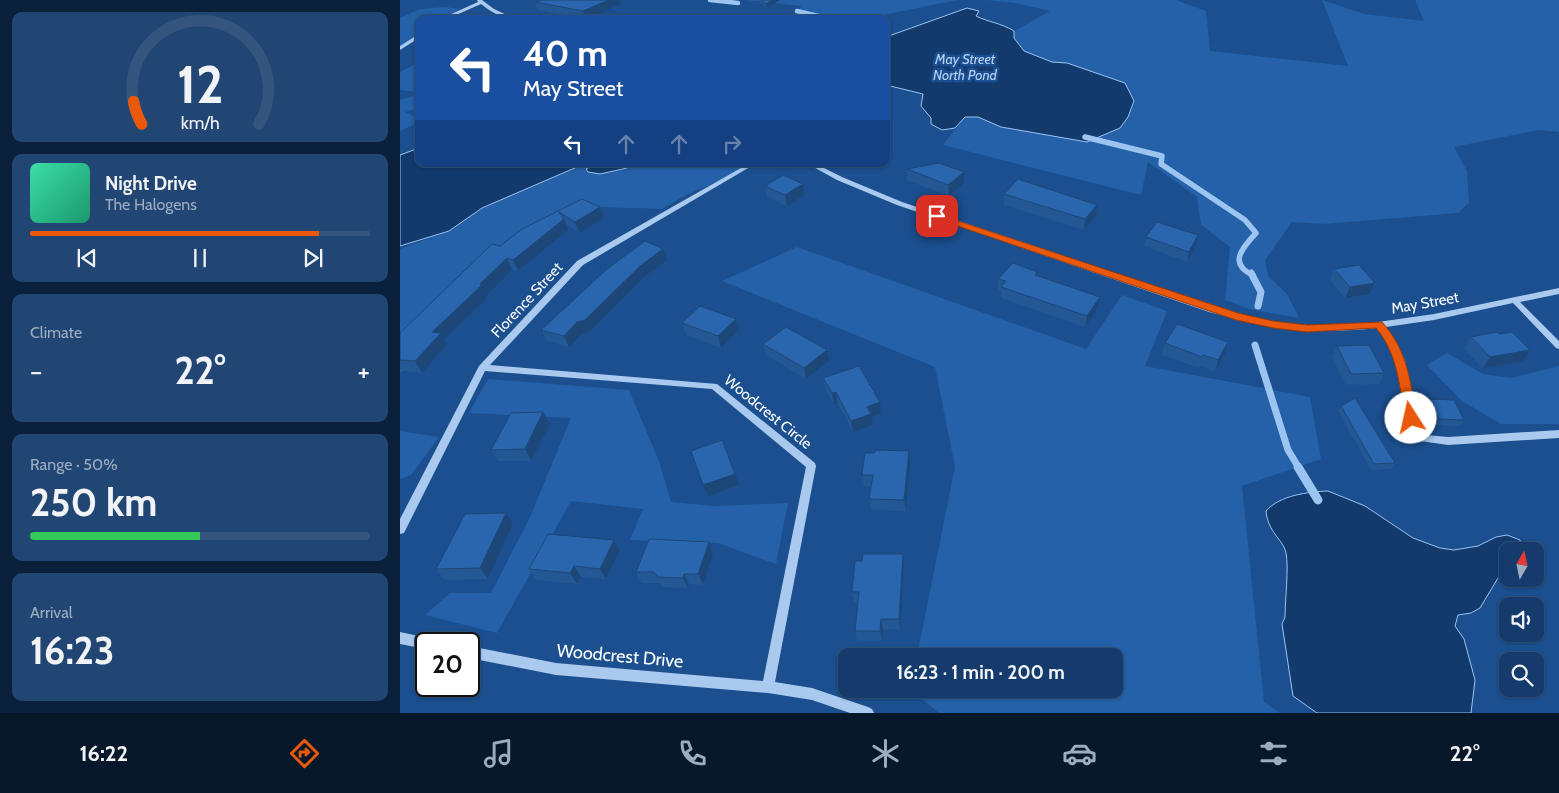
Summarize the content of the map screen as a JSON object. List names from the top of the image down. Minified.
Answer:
{"streets":{"street":["Florence Street","May Street","Woodcrest Circle","Woodcrest Drive"]},"crossings":[["Florence Street","Woodcrest Circle"],["Woodcrest Circle","Woodcrest Drive"]],"water":["May Street North Pond"],"north":"top","page":{"turn":["40 m","May Street"],"song":["Night Drive","The Halogens"],"tile":["Climate",["Range · 50%","250 km"],["Arrival","16:23"]],"heat":["−","22°","+"],"limit":"20","trip":"16:23 · 1 min · 200 m","tabs":["16:22","22°"],"gauge":["12","km/h"]}}
